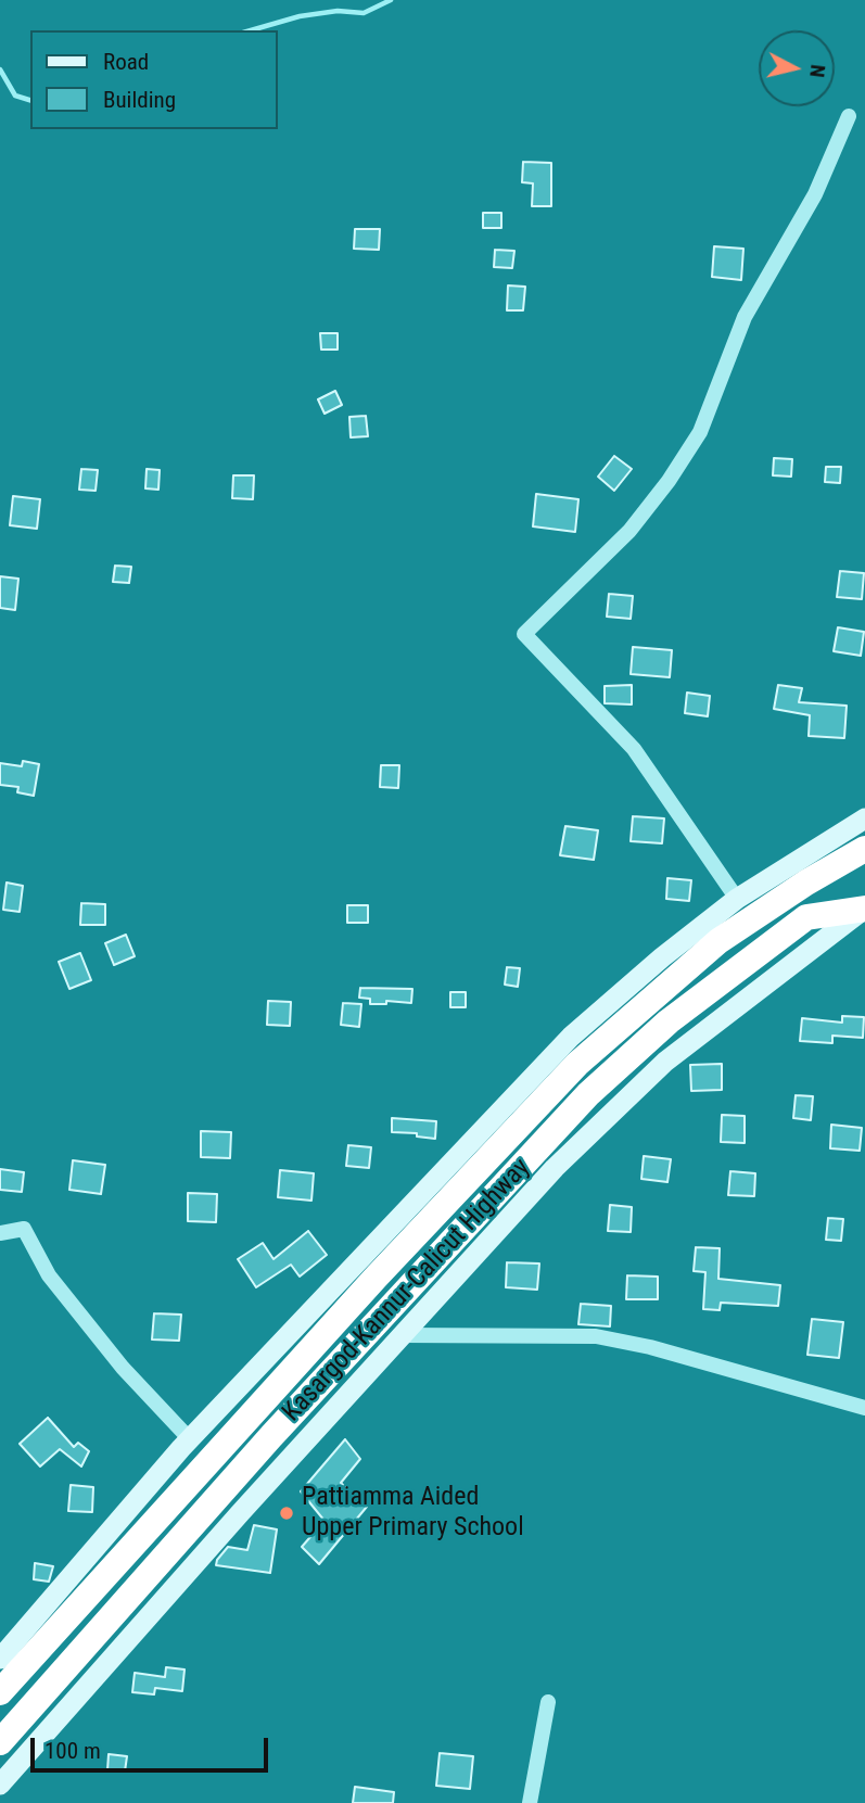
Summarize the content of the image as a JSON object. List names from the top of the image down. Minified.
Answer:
{"streets":{"highway":["Kasargod-Kannur-Calicut Highway"]},"places":["Pattiamma Aided Upper Primary School"],"legend":["Road","Building"],"scale_bar":"100 m","north":"right"}
